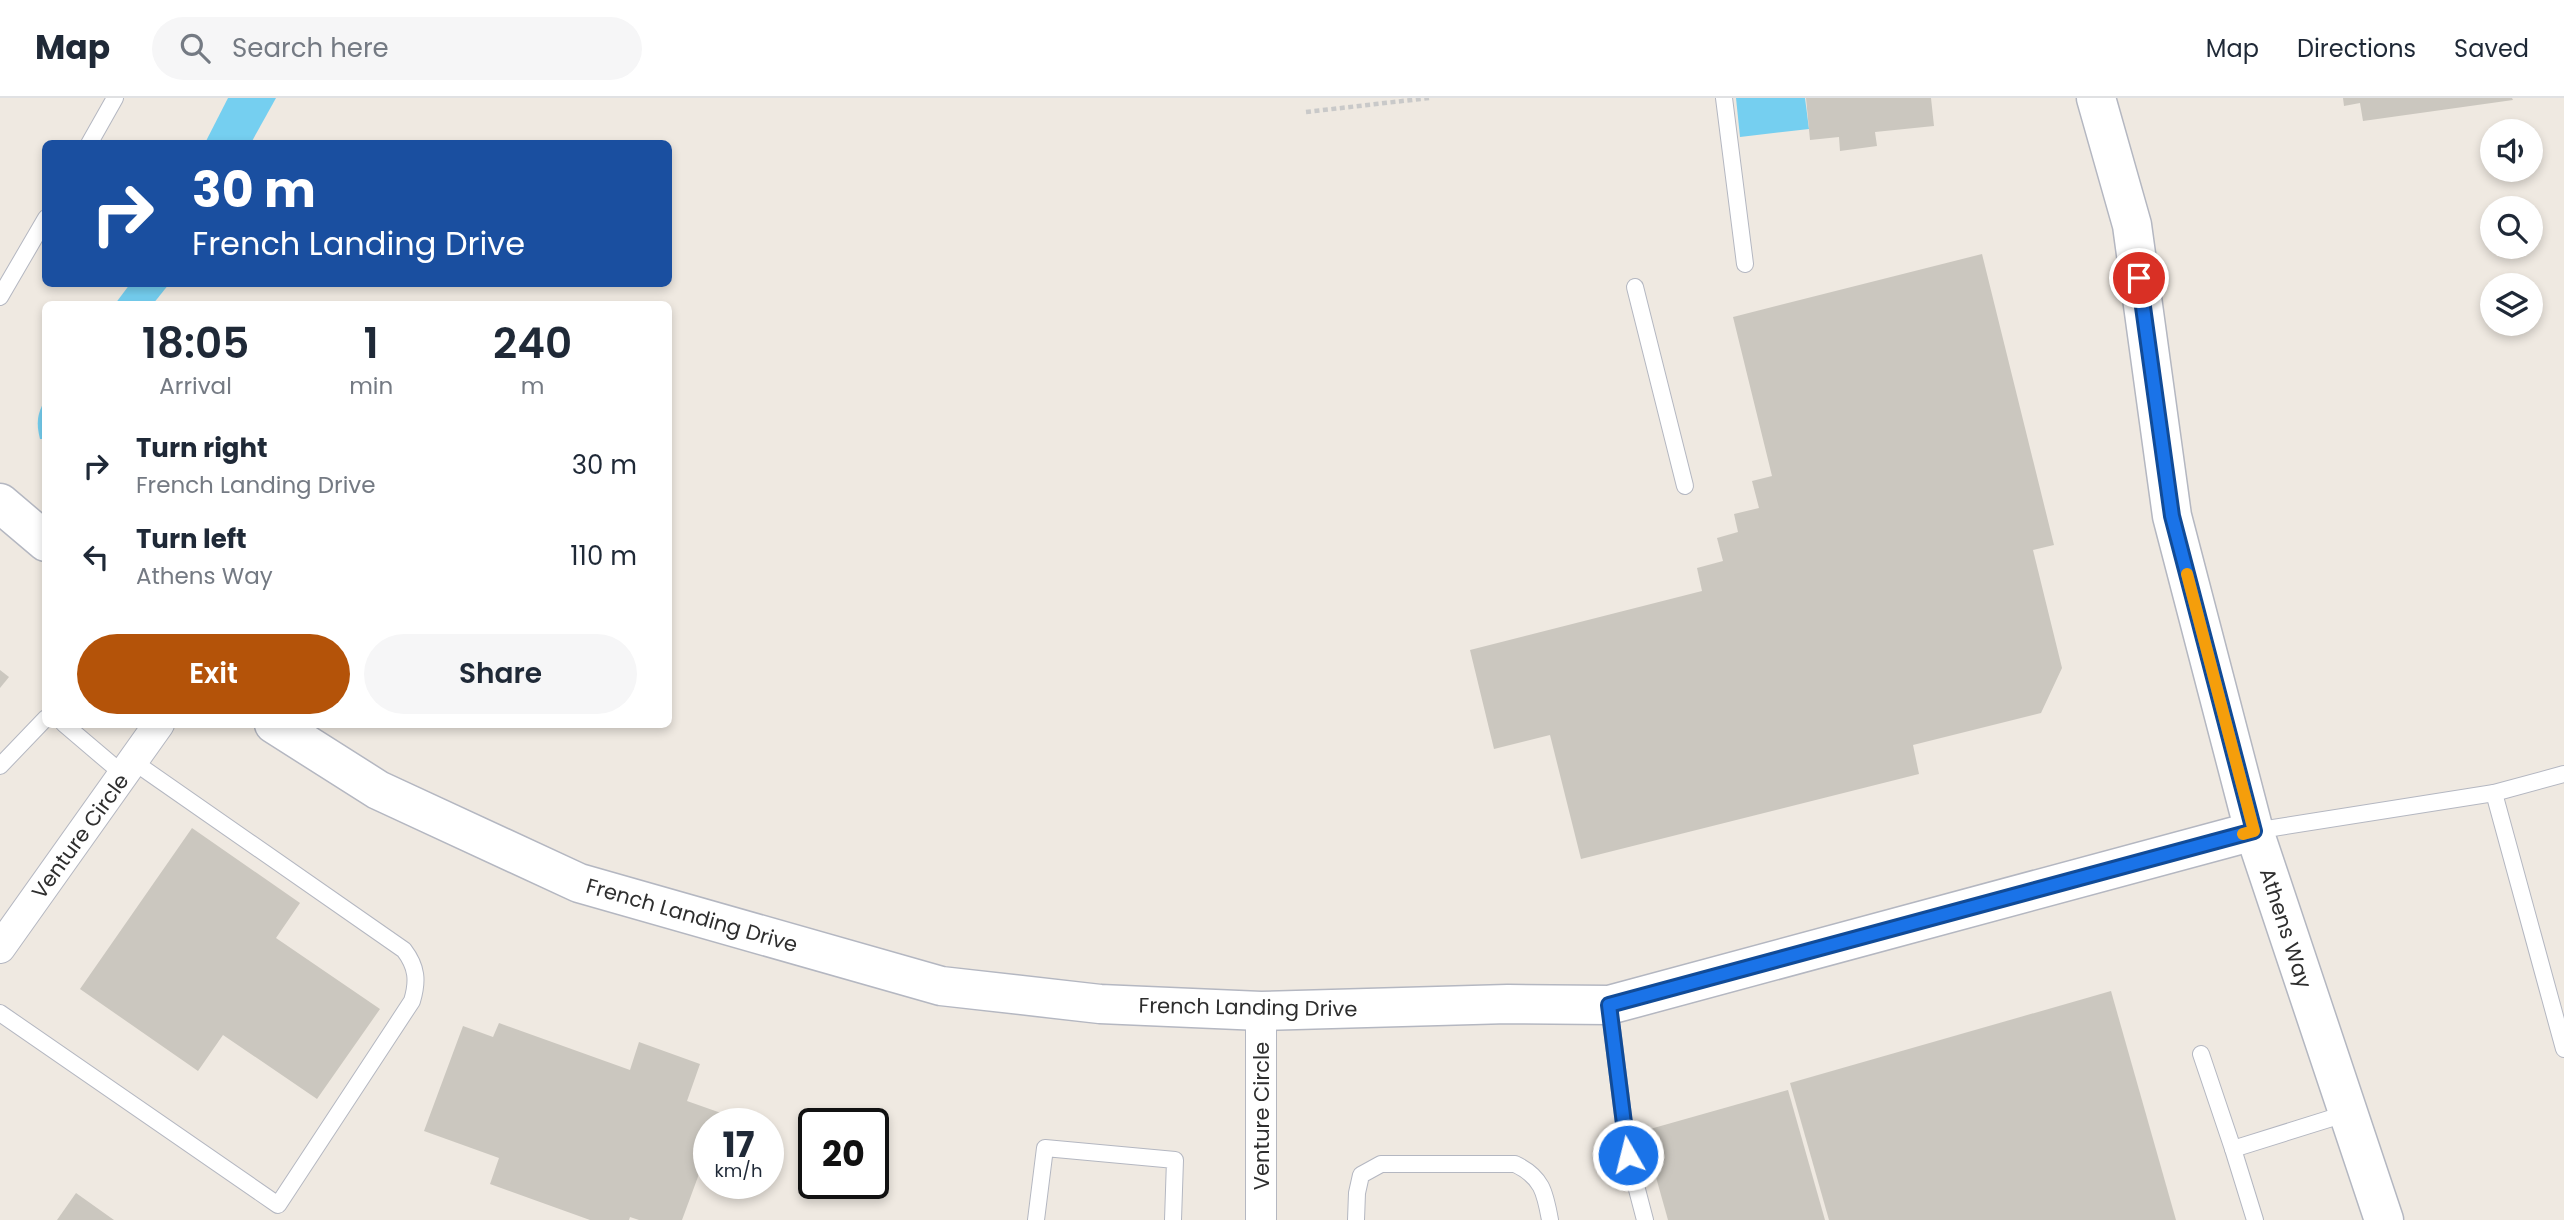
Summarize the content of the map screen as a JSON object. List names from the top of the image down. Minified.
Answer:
{"streets":{"street":["Venture Circle","French Landing Drive","Athens Way"]},"crossings":[["Venture Circle","French Landing Drive"],["French Landing Drive","Athens Way"]],"page":{"header":"Map","search":"Search here","nav":["Map","Directions","Saved"],"turn":["30 m","French Landing Drive"],"eta":["18:05","Arrival","1","min","240","m"],"list":[{"name":"Turn right","note":"French Landing Drive","value":"30 m"},{"name":"Turn left","note":"Athens Way","value":"110 m"}],"buttons":["Exit","Share"],"speed":"17 km/h","limit":"20"}}
